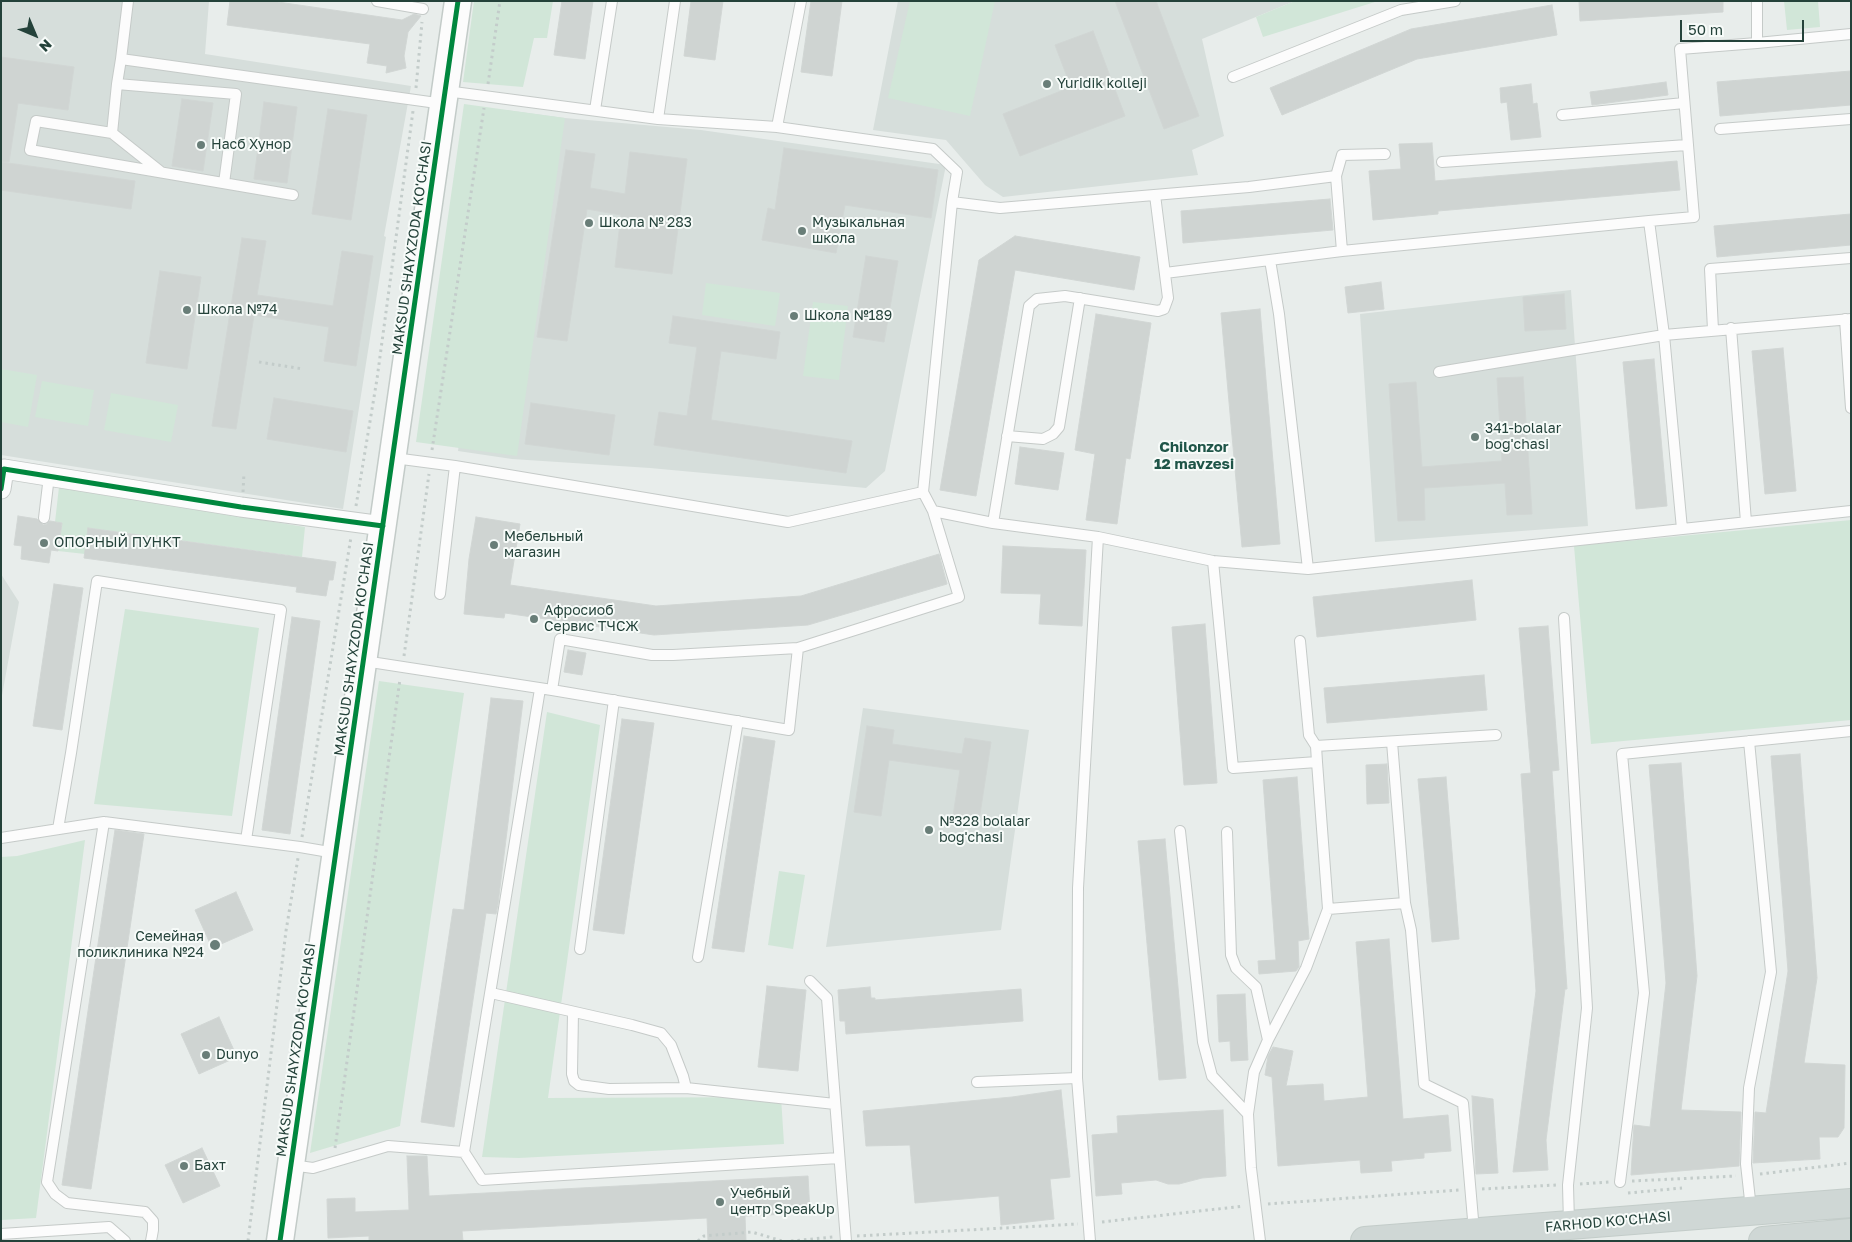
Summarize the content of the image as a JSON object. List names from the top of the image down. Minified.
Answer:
{"streets":{"main road":["FARHOD KO'CHASI"],"street":["MAKSUD SHAYXZODA KO'CHASI"]},"districts":["Chilonzor 12 mavzesi"],"places":["Yuridik kolleji","Насб Хунор","Школа № 283","Музыкальная школа","Школа №74","Школа №189","341-bolalar bog'chasi","ОПОРНЫЙ ПУНКТ","Мебельный магазин","Афросиоб Сервис ТЧСЖ","№328 bolalar bog'chasi","Семейная поликлиника №24","Dunyo","Бахт","Учебный центр SpeakUp"],"scale_bar":"50 m","north":"bottom right"}
